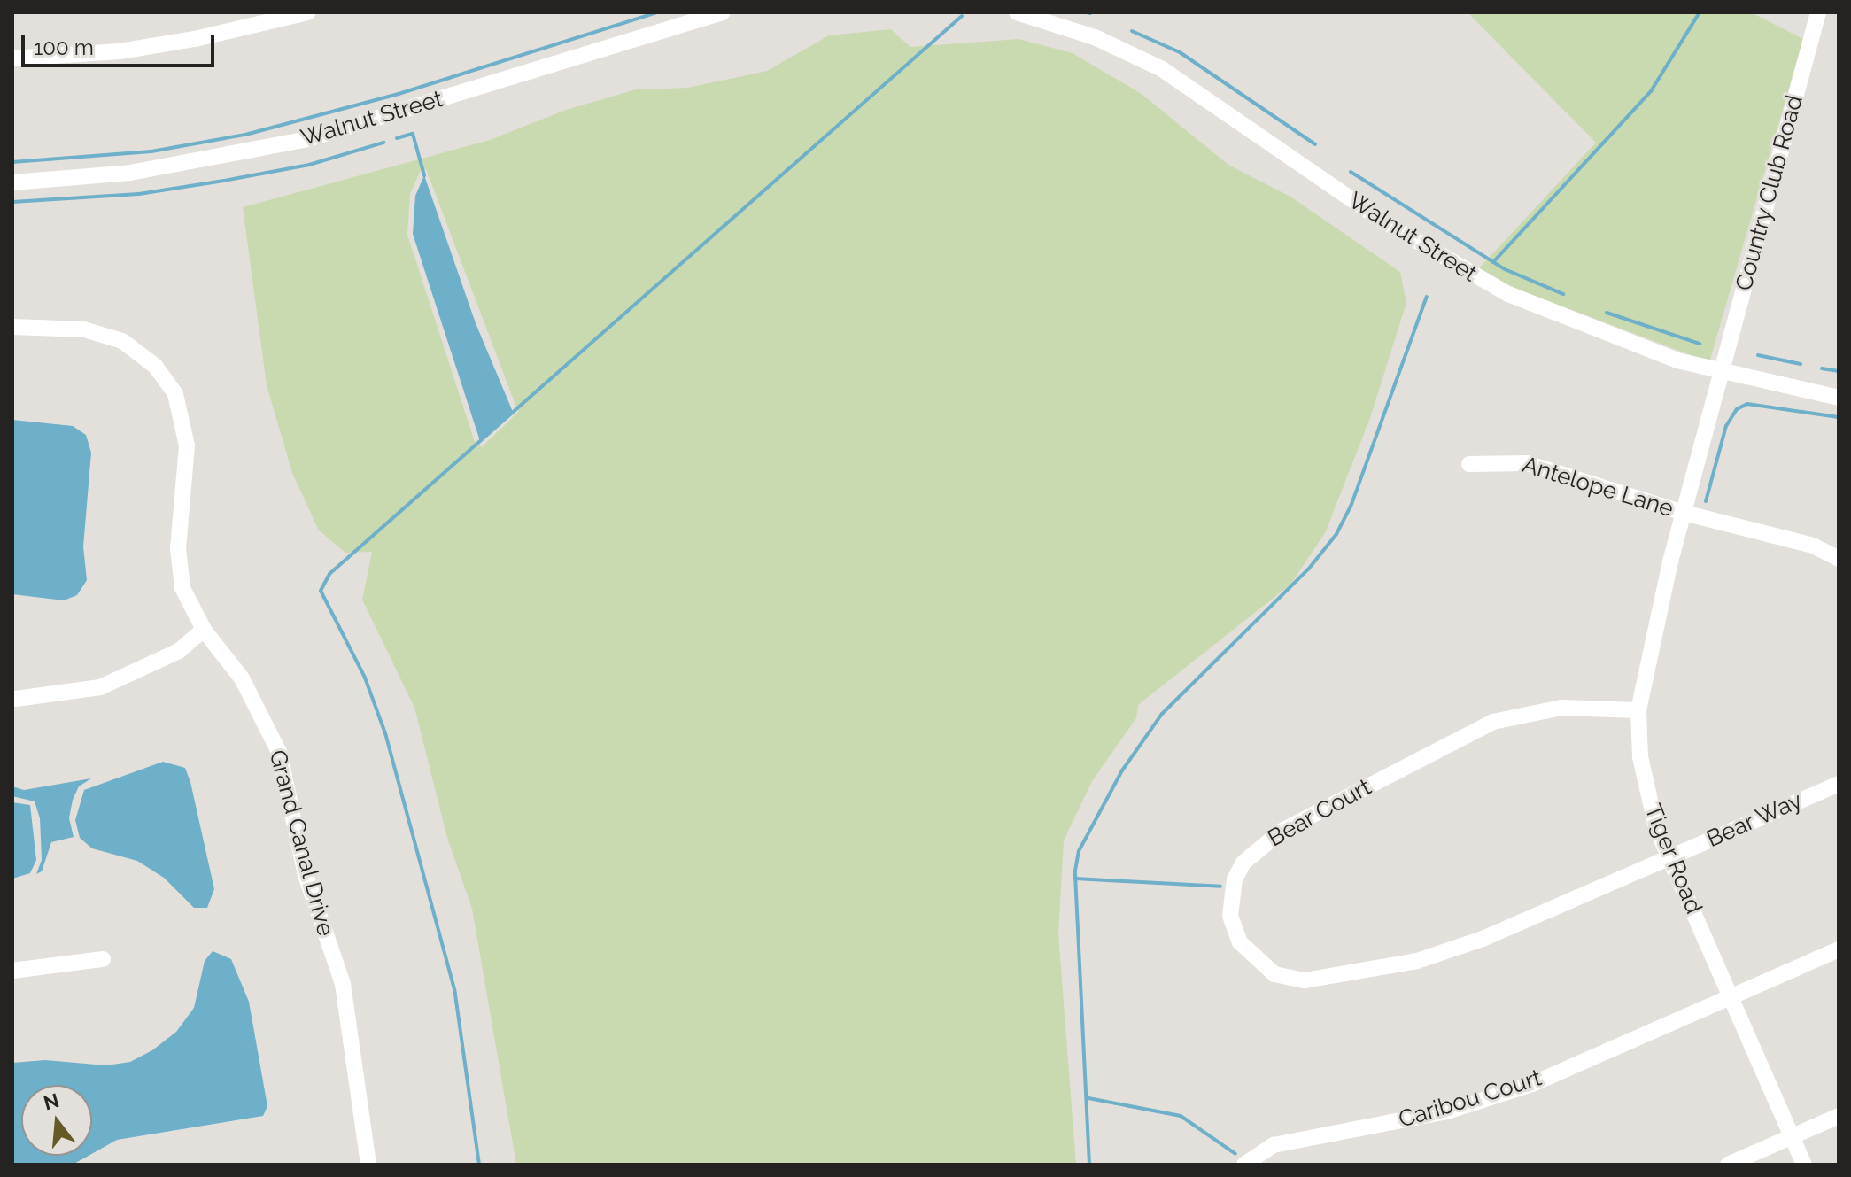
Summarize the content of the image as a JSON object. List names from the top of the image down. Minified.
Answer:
{"streets":{"street":["Walnut Street","Country Club Road","Antelope Lane","Bear Court","Bear Way","Grand Canal Drive","Tiger Road","Caribou Court"]},"crossings":[["Walnut Street","Country Club Road"],["Walnut Street","Tiger Road"],["Country Club Road","Tiger Road"],["Antelope Lane","Tiger Road"],["Bear Court","Bear Way"],["Bear Court","Tiger Road"],["Bear Way","Tiger Road"],["Tiger Road","Caribou Court"]],"scale_bar":"100 m","north":"top"}
